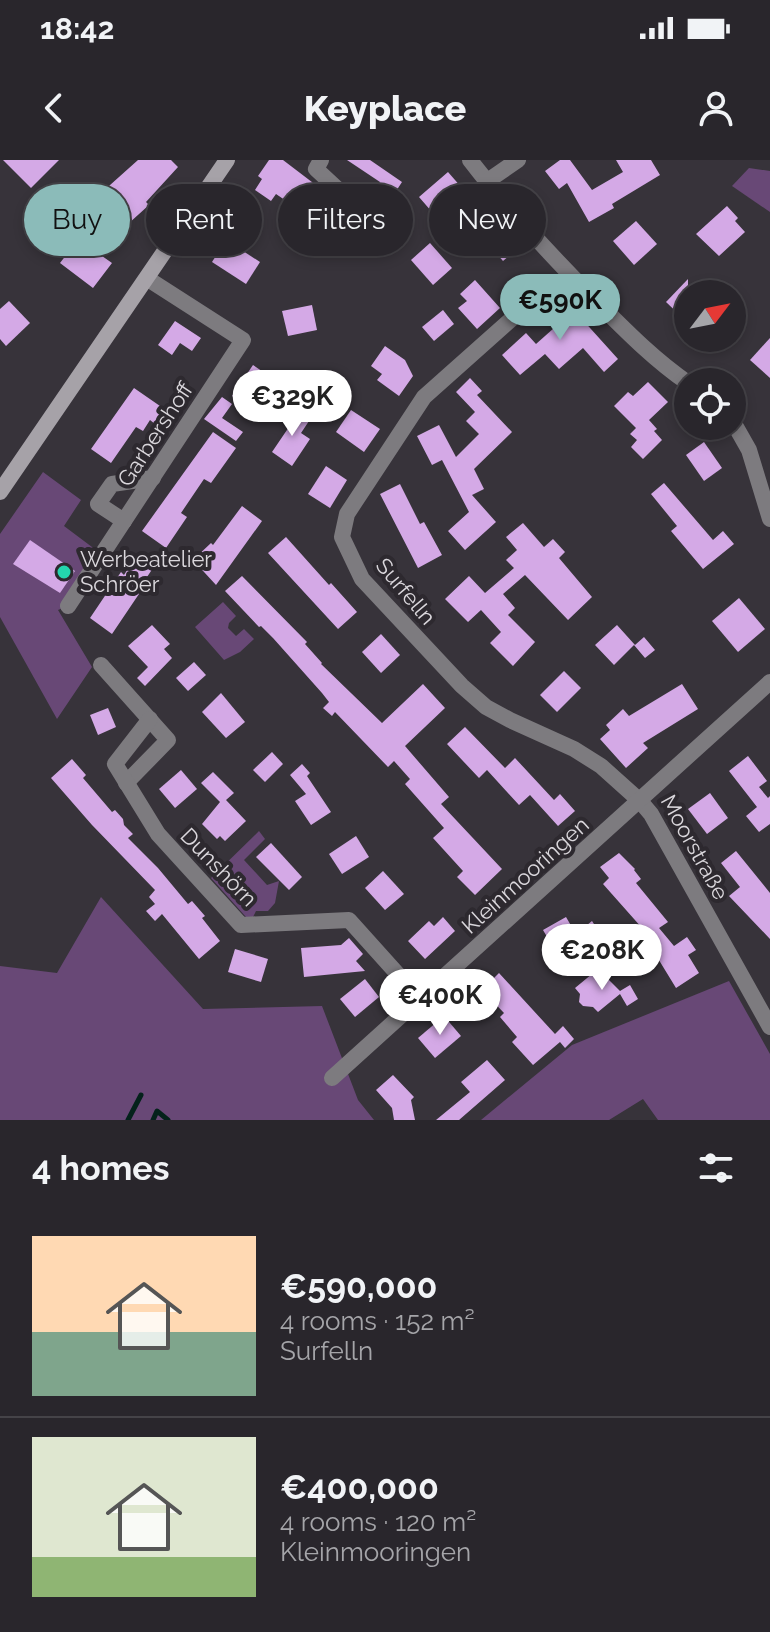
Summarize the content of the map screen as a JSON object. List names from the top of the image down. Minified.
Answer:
{"streets":{"street":["Garbershoff","Surfelln","Moorstraße","Dunshörn","Kleinmooringen"]},"crossings":[["Surfelln","Moorstraße"],["Surfelln","Kleinmooringen"],["Moorstraße","Kleinmooringen"],["Dunshörn","Kleinmooringen"]],"places":["Werbeatelier Schröer"],"north":"top right","page":{"status":"18:42","header":"Keyplace","chip":["Buy","Rent","Filters","New"],"price":["€590K","€329K","€208K","€400K"],"heading":"4 homes","list":[{"name":"€590,000","note":"4 rooms · 152 m² · Surfelln"},{"name":"€400,000","note":"4 rooms · 120 m² · Kleinmooringen"}]}}
